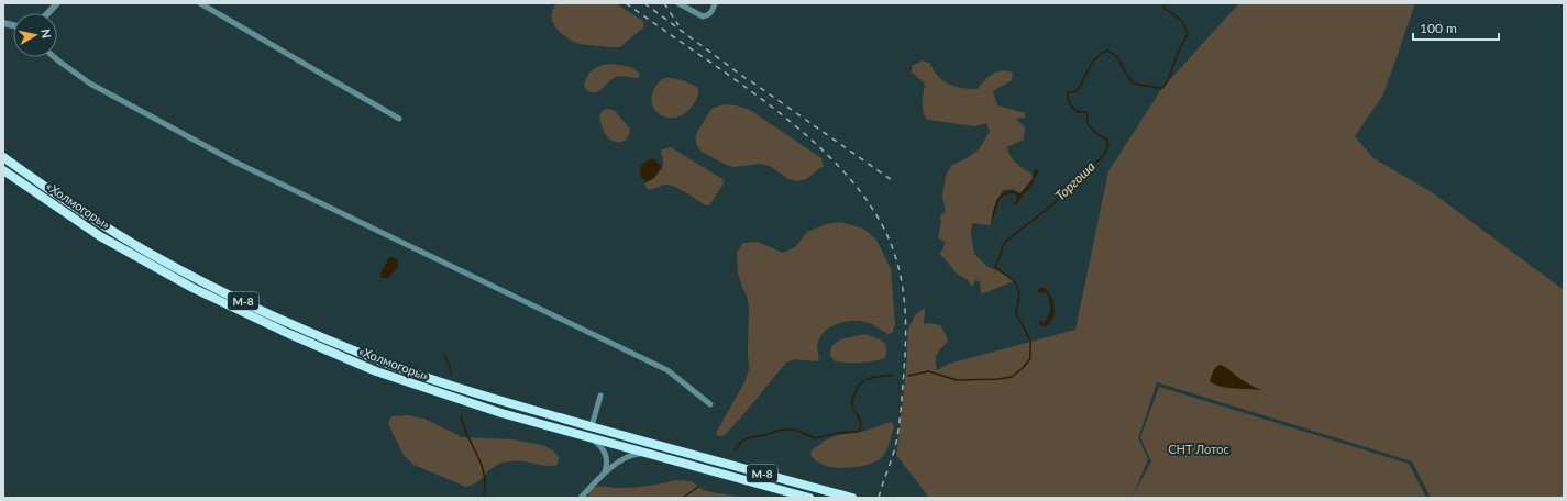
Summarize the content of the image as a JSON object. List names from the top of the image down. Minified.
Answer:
{"streets":{"highway":["«Холмогоры»","М-8"]},"crossings":[["«Холмогоры»","М-8"]],"water":["Торгоша"],"parks":["СНТ Лотос"],"scale_bar":"100 m","north":"right"}
